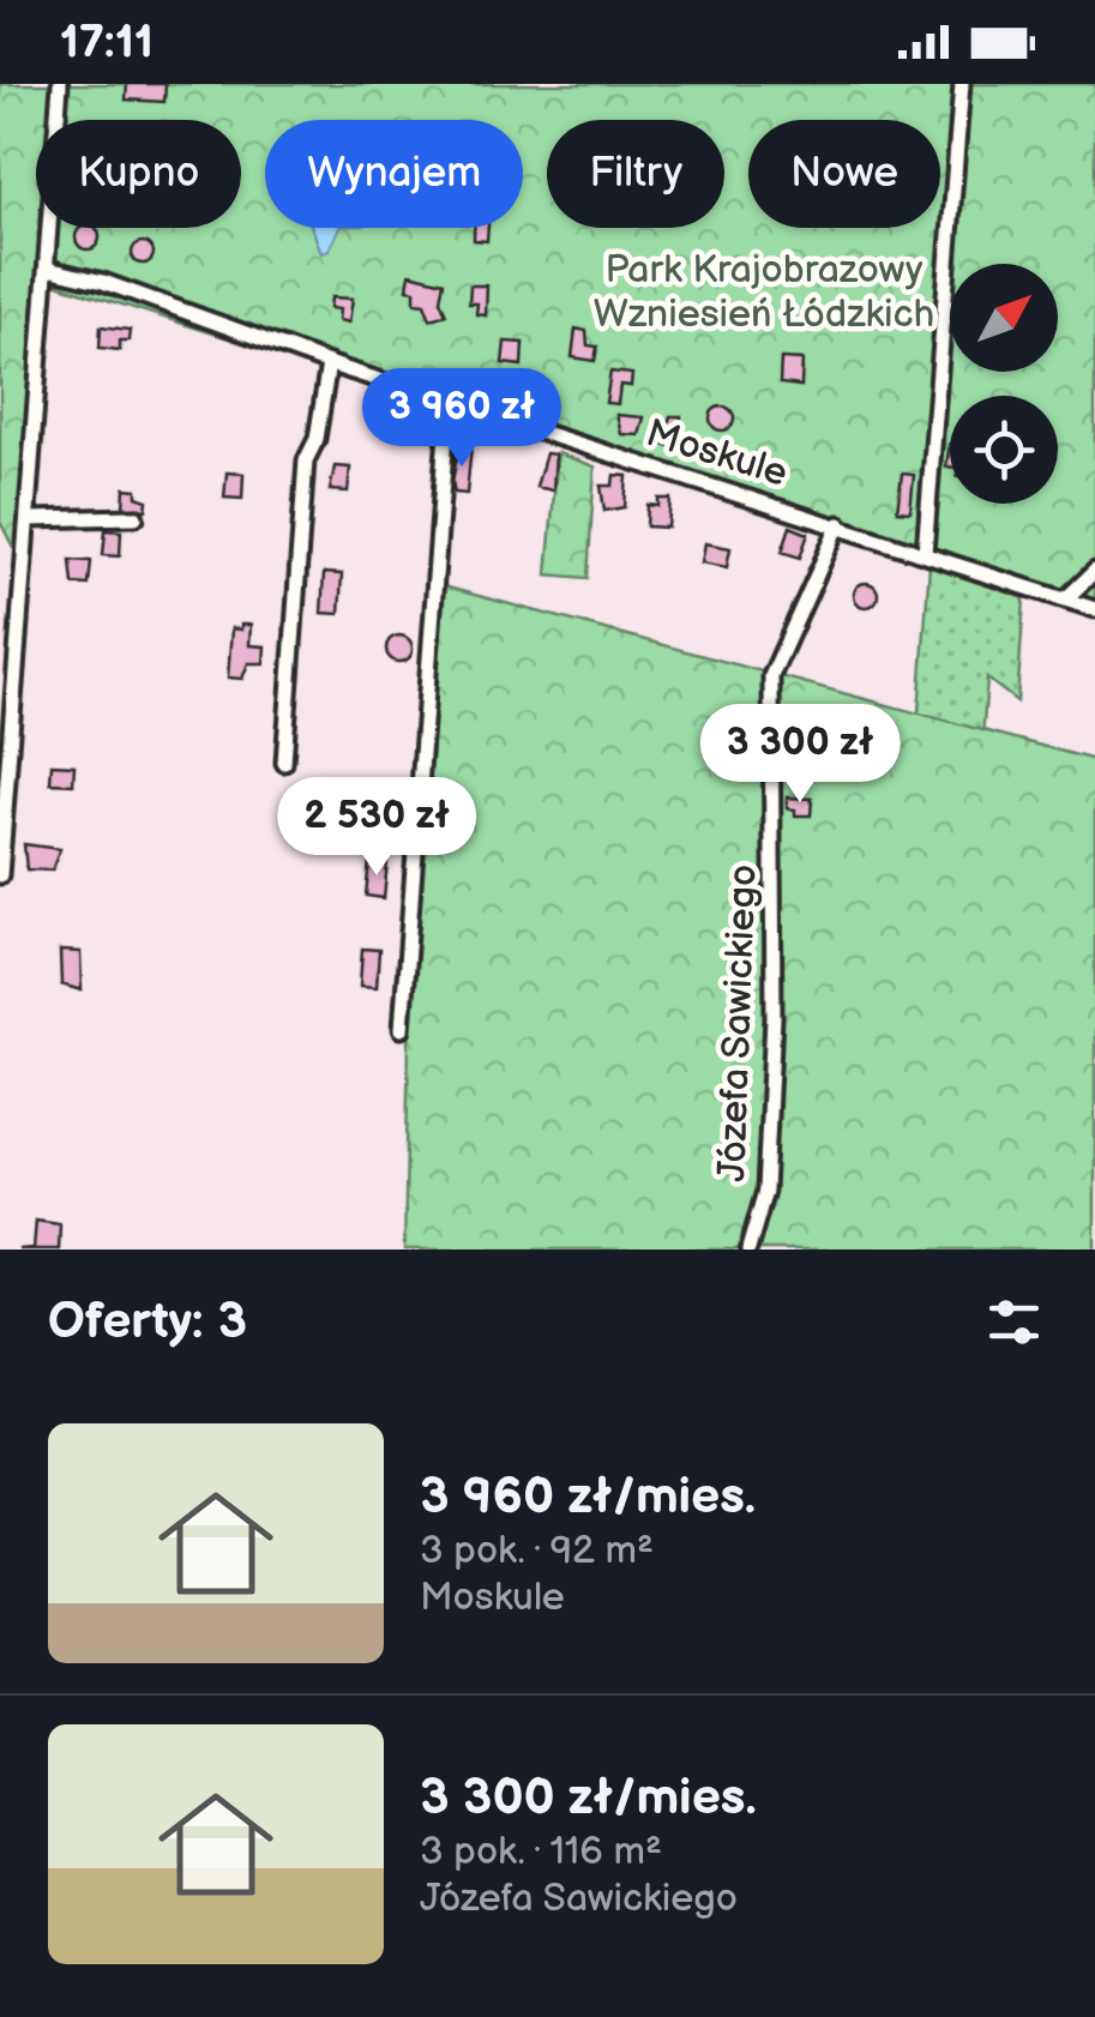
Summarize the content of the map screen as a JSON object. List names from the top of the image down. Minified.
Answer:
{"streets":{"street":["Moskule","Józefa Sawickiego"]},"crossings":[["Moskule","Józefa Sawickiego"]],"parks":["Park Krajobrazowy Wzniesień Łódzkich"],"north":"top right","page":{"status":"17:11","chip":["Kupno","Wynajem","Filtry","Nowe"],"price":["3 960 zł","3 300 zł","2 530 zł"],"heading":"Oferty: 3","list":[{"name":"3 960 zł/mies.","note":"3 pok. · 92 m² · Moskule"},{"name":"3 300 zł/mies.","note":"3 pok. · 116 m² · Józefa Sawickiego"}]}}
